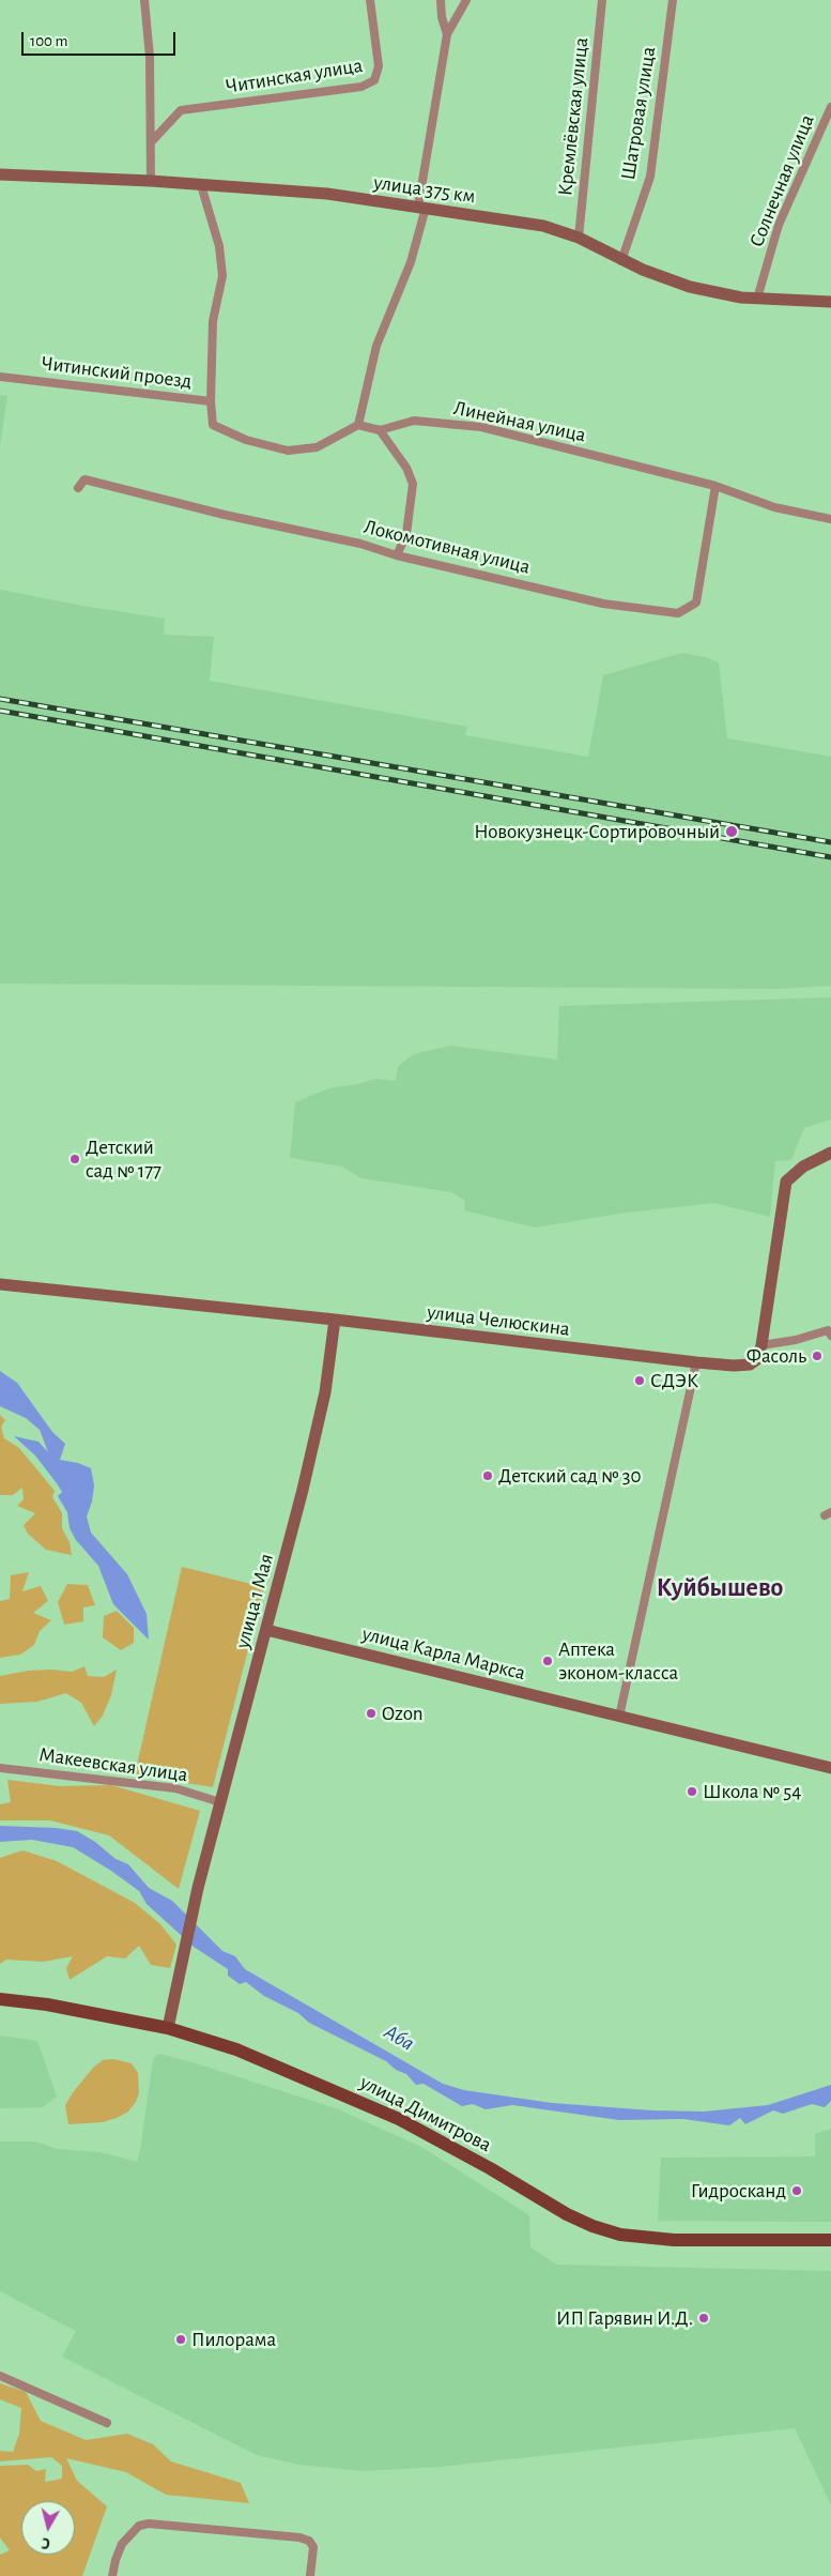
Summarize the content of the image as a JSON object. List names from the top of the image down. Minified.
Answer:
{"streets":{"main road":["улица Димитрова"],"street":["Читинская улица","Шатровая улица","Кремлёвская улица","Солнечная улица","улица 375 км","Читинский проезд","Линейная улица","Локомотивная улица","улица Челюскина","улица 1 Мая","улица Карла Маркса","Макеевская улица"]},"crossings":[["Шатровая улица","улица 375 км"],["Кремлёвская улица","улица 375 км"],["Солнечная улица","улица 375 км"],["Линейная улица","Локомотивная улица"],["улица Челюскина","улица 1 Мая"],["улица 1 Мая","улица Карла Маркса"],["улица 1 Мая","Макеевская улица"],["улица 1 Мая","улица Димитрова"]],"districts":["Куйбышево"],"water":["Аба"],"places":["Новокузнецк-Сортировочный","Детский сад № 177","Фасоль","СДЭК","Детский сад № 30","Аптека эконом-класса","Ozon","Школа № 54","Гидросканд","ИП Гарявин И.Д.","Пилорама"],"scale_bar":"100 m","north":"bottom"}
